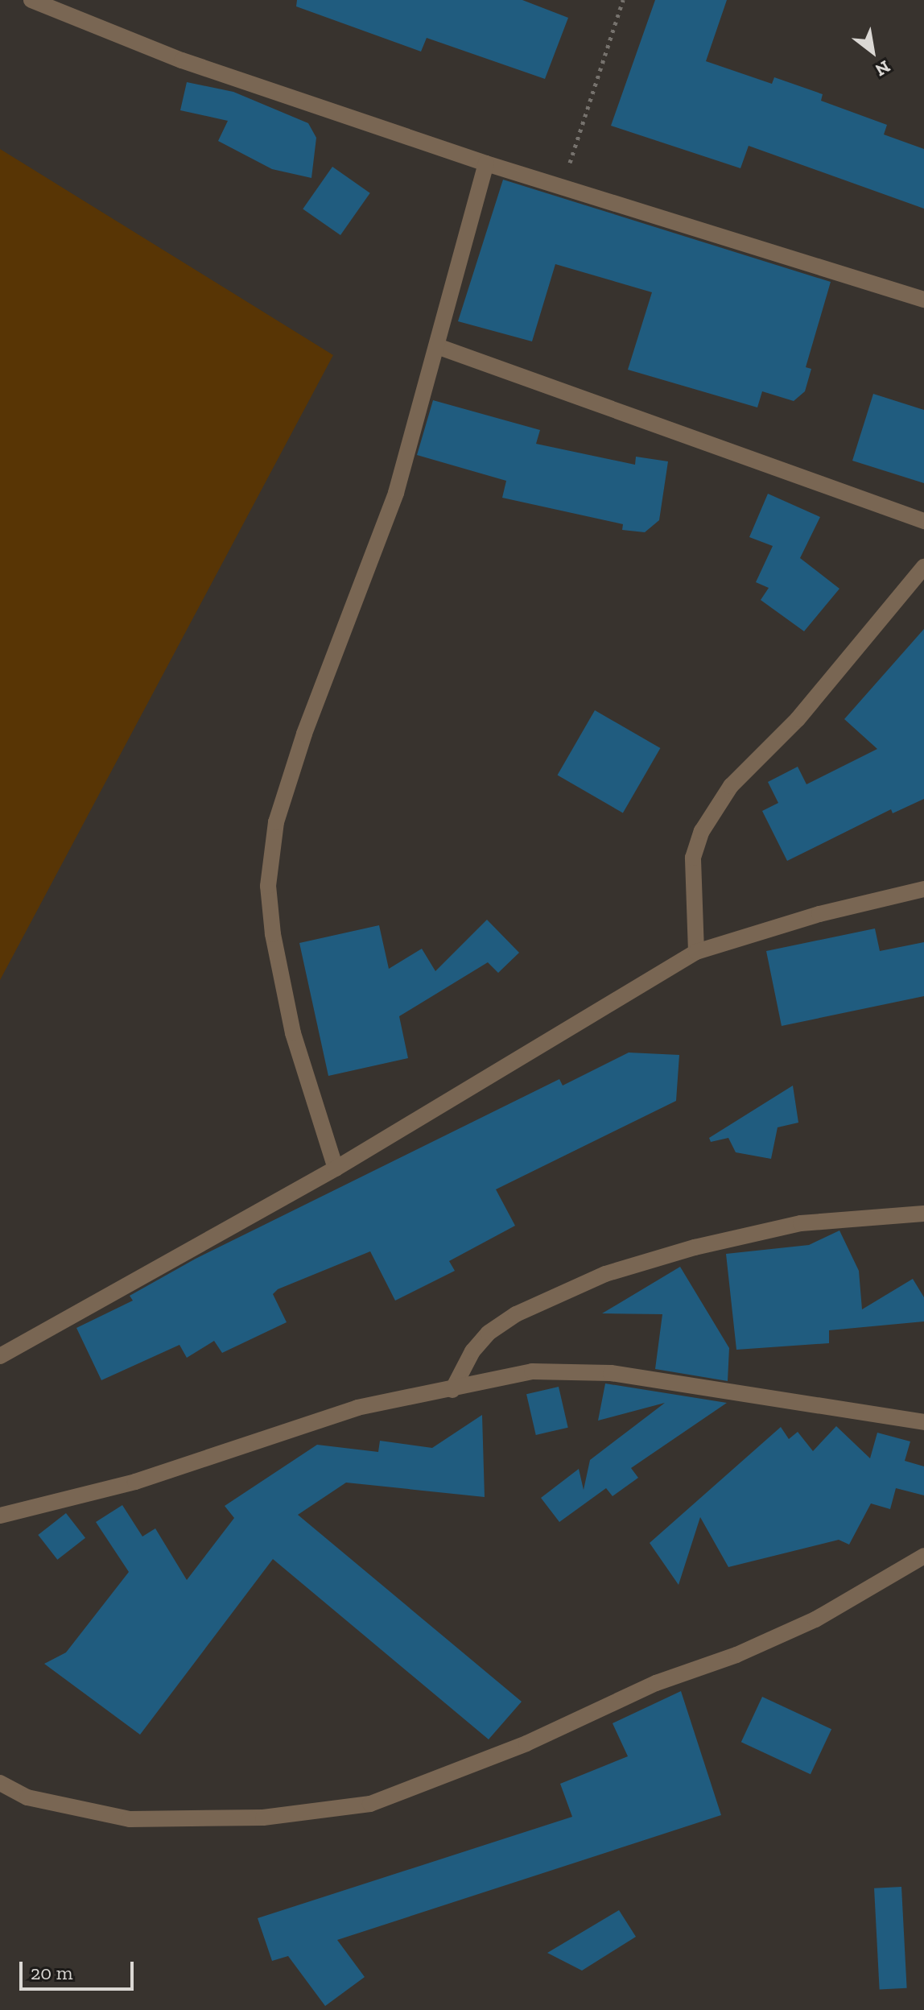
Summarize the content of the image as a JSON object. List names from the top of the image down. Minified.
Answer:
{"scale_bar":"20 m","north":"bottom right"}
